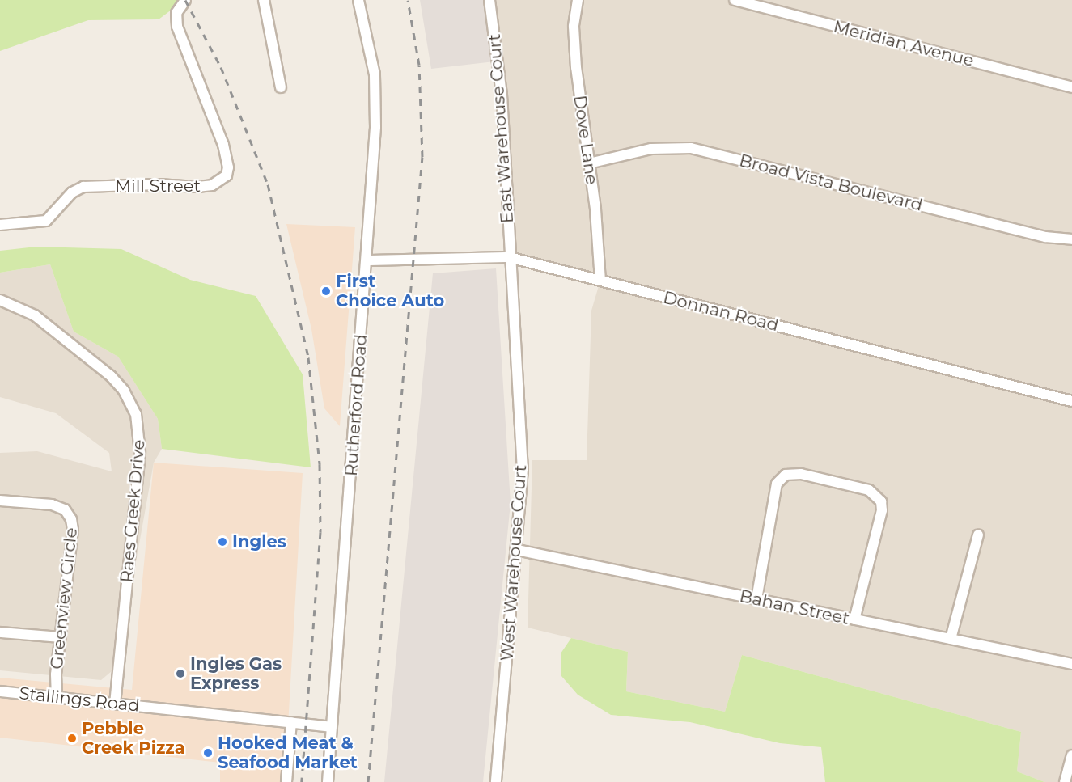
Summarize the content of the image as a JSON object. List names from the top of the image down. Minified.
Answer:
{"streets":{"street":["Meridian Avenue","East Warehouse Court","Dove Lane","Broad Vista Boulevard","Mill Street","Donnan Road","Rutherford Road","Raes Creek Drive","West Warehouse Court","Greenview Circle","Bahan Street","Stallings Road"]},"crossings":[["East Warehouse Court","Donnan Road"],["East Warehouse Court","West Warehouse Court"],["Dove Lane","Broad Vista Boulevard"],["Dove Lane","Donnan Road"],["Donnan Road","Rutherford Road"],["Donnan Road","West Warehouse Court"],["Rutherford Road","Stallings Road"],["Raes Creek Drive","Stallings Road"],["West Warehouse Court","Bahan Street"],["Greenview Circle","Stallings Road"]],"places":["First Choice Auto","Ingles","Ingles Gas Express","Pebble Creek Pizza","Hooked Meat & Seafood Market"]}
